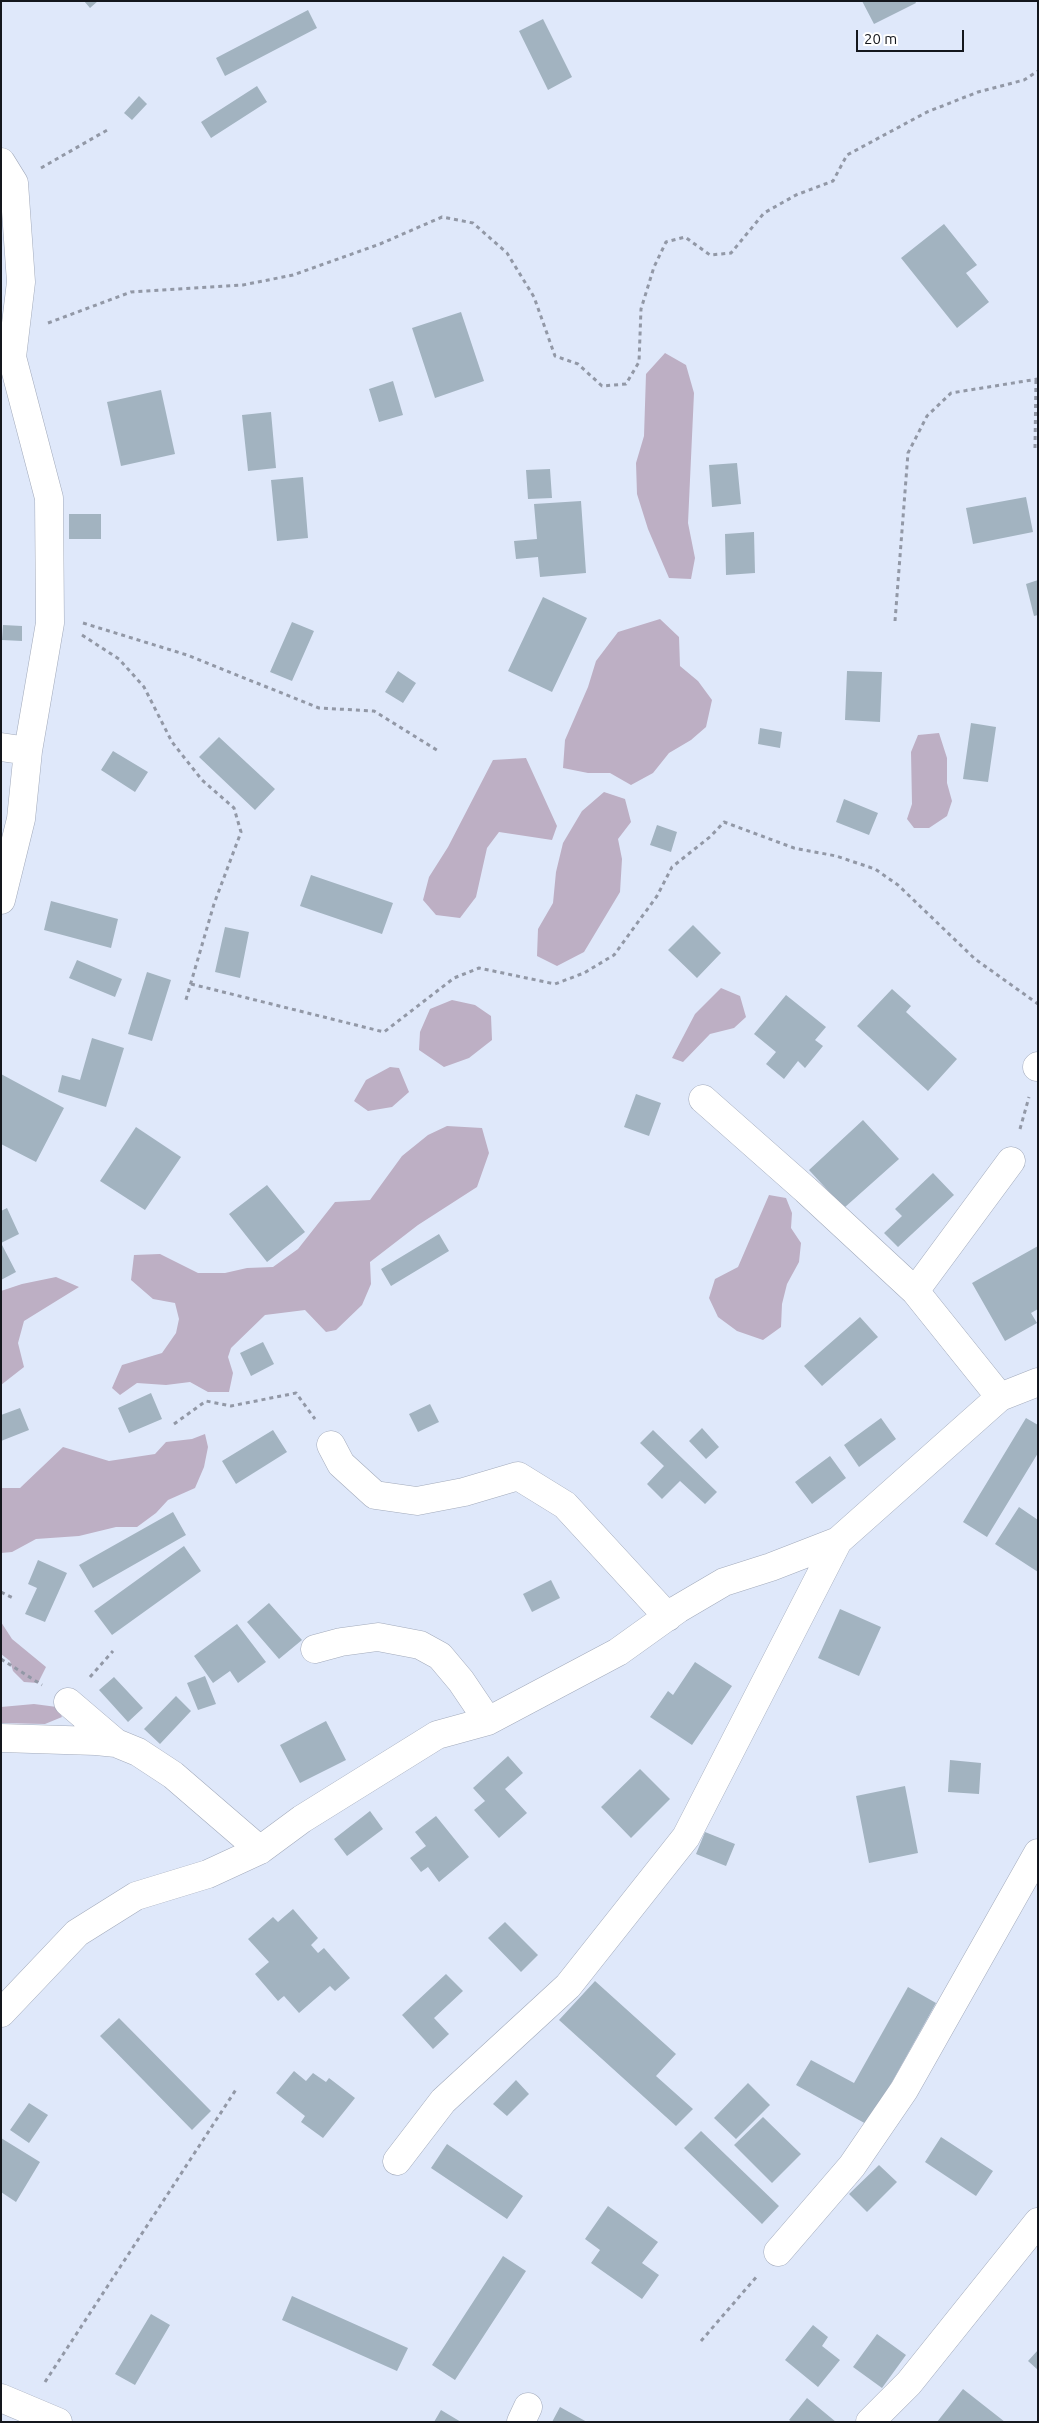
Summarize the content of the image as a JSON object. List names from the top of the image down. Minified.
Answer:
{"scale_bar":"20 m"}
